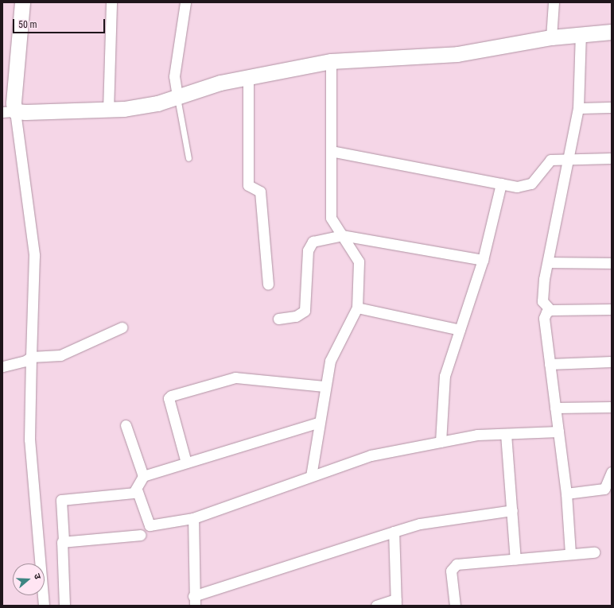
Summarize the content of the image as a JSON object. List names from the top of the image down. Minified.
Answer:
{"scale_bar":"50 m","north":"right"}
